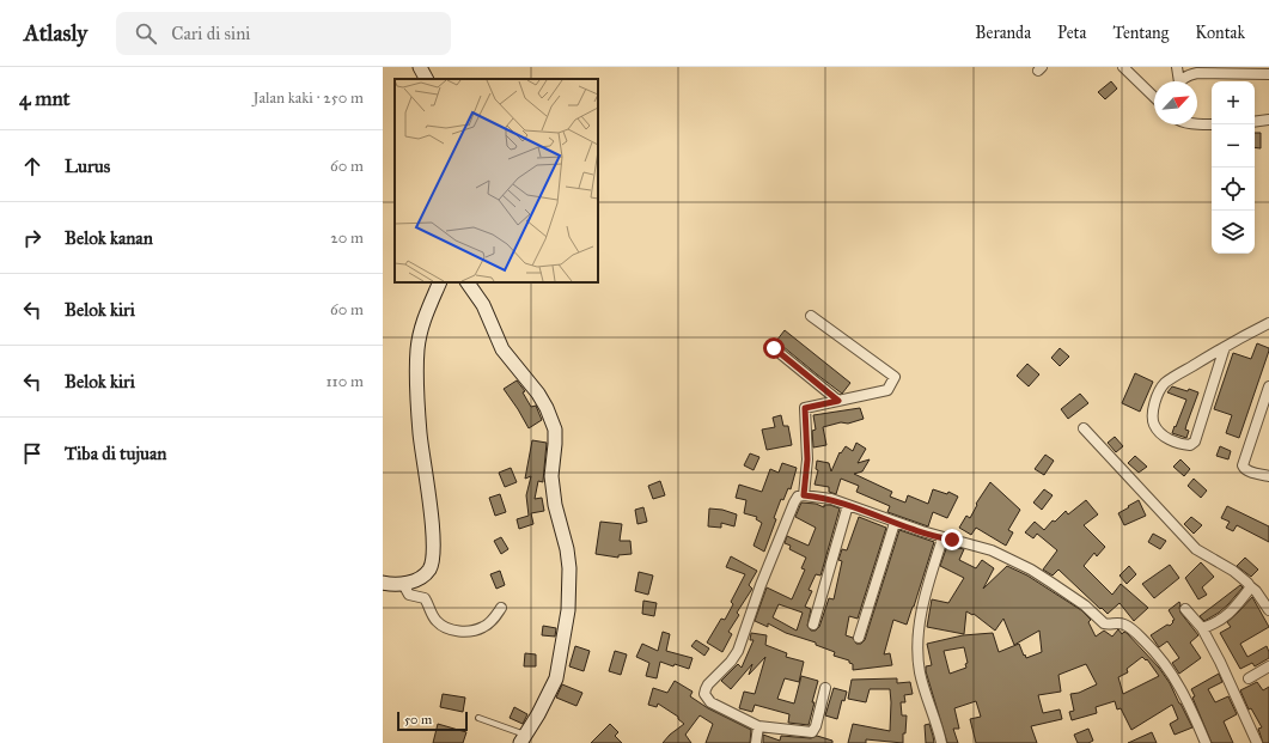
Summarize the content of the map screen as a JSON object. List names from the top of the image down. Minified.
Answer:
{"scale_bar":"50 m","north":"top right","page":{"header":"Atlasly","search":"Cari di sini","nav":["Beranda","Peta","Tentang","Kontak"],"heading":["4 mnt","Jalan kaki · 250 m"],"map_buttons":["+","−"],"list":[["Lurus","60 m"],["Belok kanan","20 m"],["Belok kiri","60 m"],["Belok kiri","110 m"],"Tiba di tujuan"],"scale":"50 m"}}
